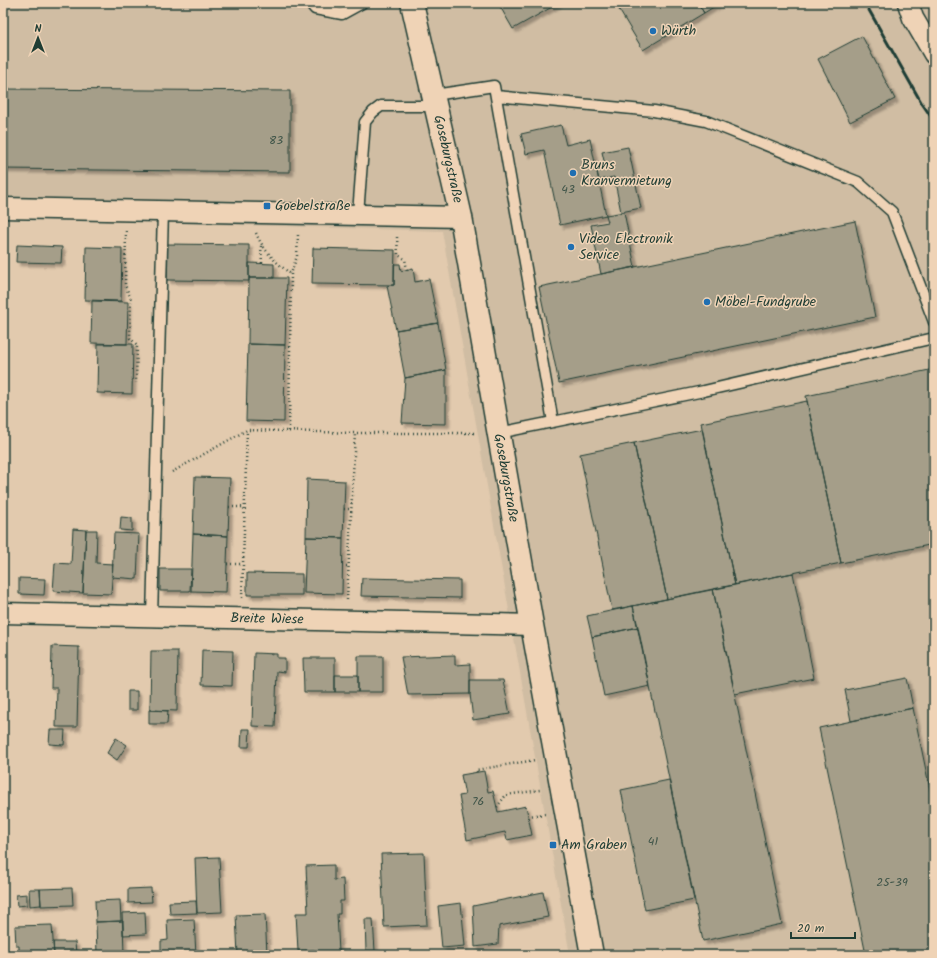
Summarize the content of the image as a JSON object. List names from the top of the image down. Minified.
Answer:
{"streets":{"street":["Goseburgstraße","Breite Wiese"]},"crossings":[["Goseburgstraße","Breite Wiese"]],"places":{"other":["Würth","Bruns Kranvermietung","Video Electronik Service","Möbel-Fundgrube"],"transit":["Goebelstraße","Am Graben"]},"house_numbers":["83","43","76","41","25-39"],"scale_bar":"20 m","north":"top"}
